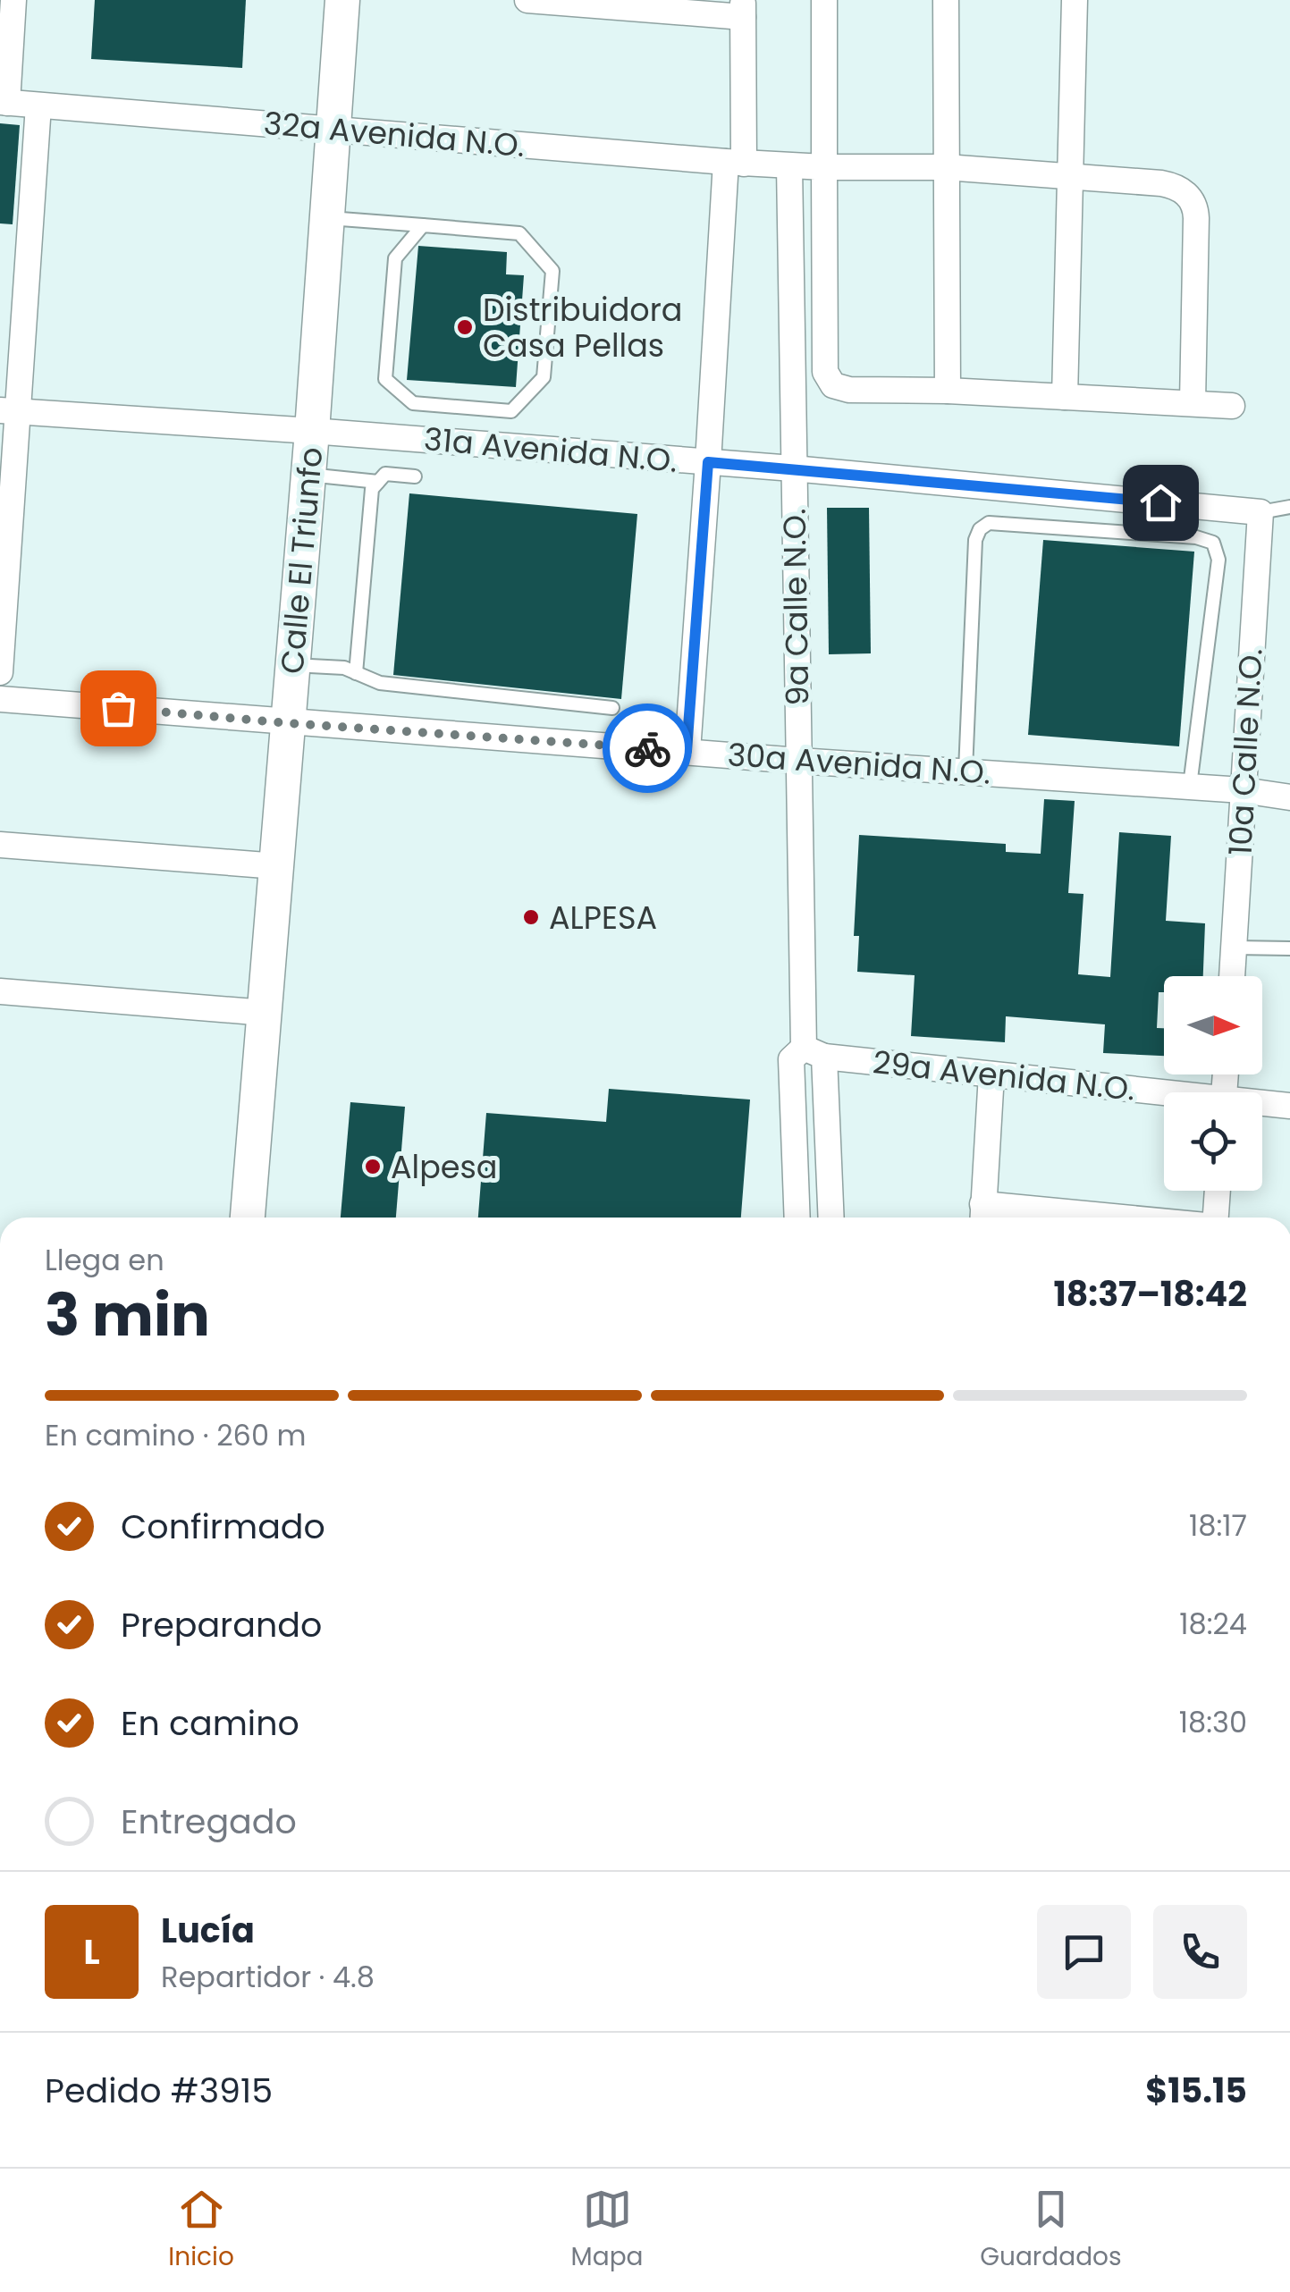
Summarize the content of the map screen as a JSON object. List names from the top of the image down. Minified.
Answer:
{"streets":{"main road":["Calle El Triunfo"],"street":["32a Avenida N.O.","31a Avenida N.O.","9a Calle N.O.","10a Calle N.O.","30a Avenida N.O.","29a Avenida N.O."]},"crossings":[["32a Avenida N.O.","Calle El Triunfo"],["32a Avenida N.O.","9a Calle N.O."],["31a Avenida N.O.","Calle El Triunfo"],["31a Avenida N.O.","9a Calle N.O."],["31a Avenida N.O.","10a Calle N.O."],["Calle El Triunfo","30a Avenida N.O."],["9a Calle N.O.","30a Avenida N.O."],["9a Calle N.O.","29a Avenida N.O."],["10a Calle N.O.","30a Avenida N.O."]],"places":["Distribuidora Casa Pellas","ALPESA","Alpesa"],"north":"right","page":{"heading":["3 min","Llega en","18:37–18:42"],"panel":["Lucía","Repartidor · 4.8","Pedido #3915","$15.15"],"bar":"En camino · 260 m","list":[["Confirmado","18:17"],["Preparando","18:24"],["En camino","18:30"],"Entregado"],"round":"L","tabs":["Inicio","Mapa","Guardados"]}}
